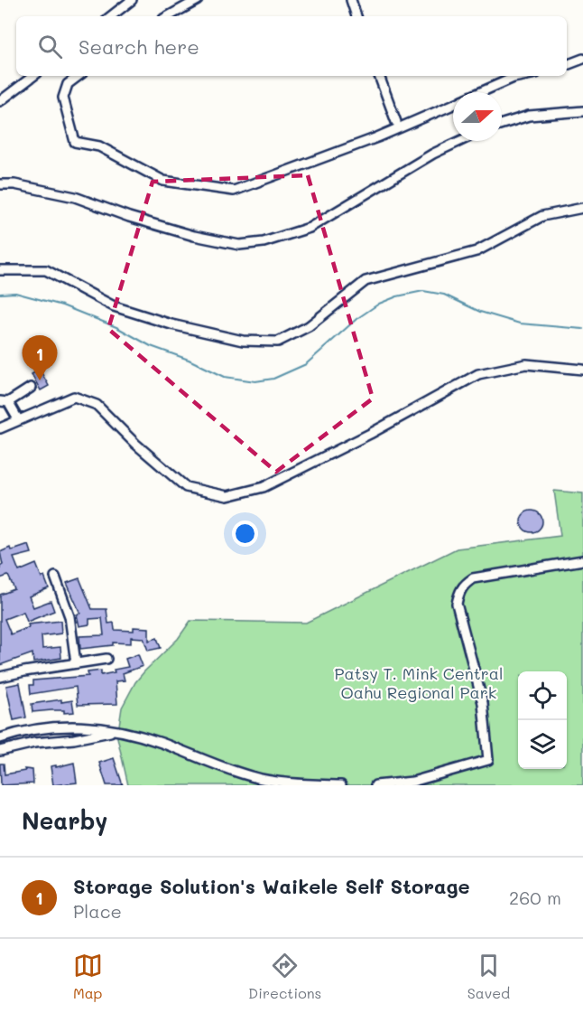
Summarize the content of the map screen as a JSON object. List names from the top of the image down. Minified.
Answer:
{"parks":["Patsy T. Mink Central Oahu Regional Park"],"north":"right","page":{"search":"Search here","pins":"1","heading":"Nearby","list":[{"mark":"1","name":"Storage Solution's Waikele Self Storage","note":"Place","value":"260 m"}],"nav":["Map","Directions","Saved"]}}
